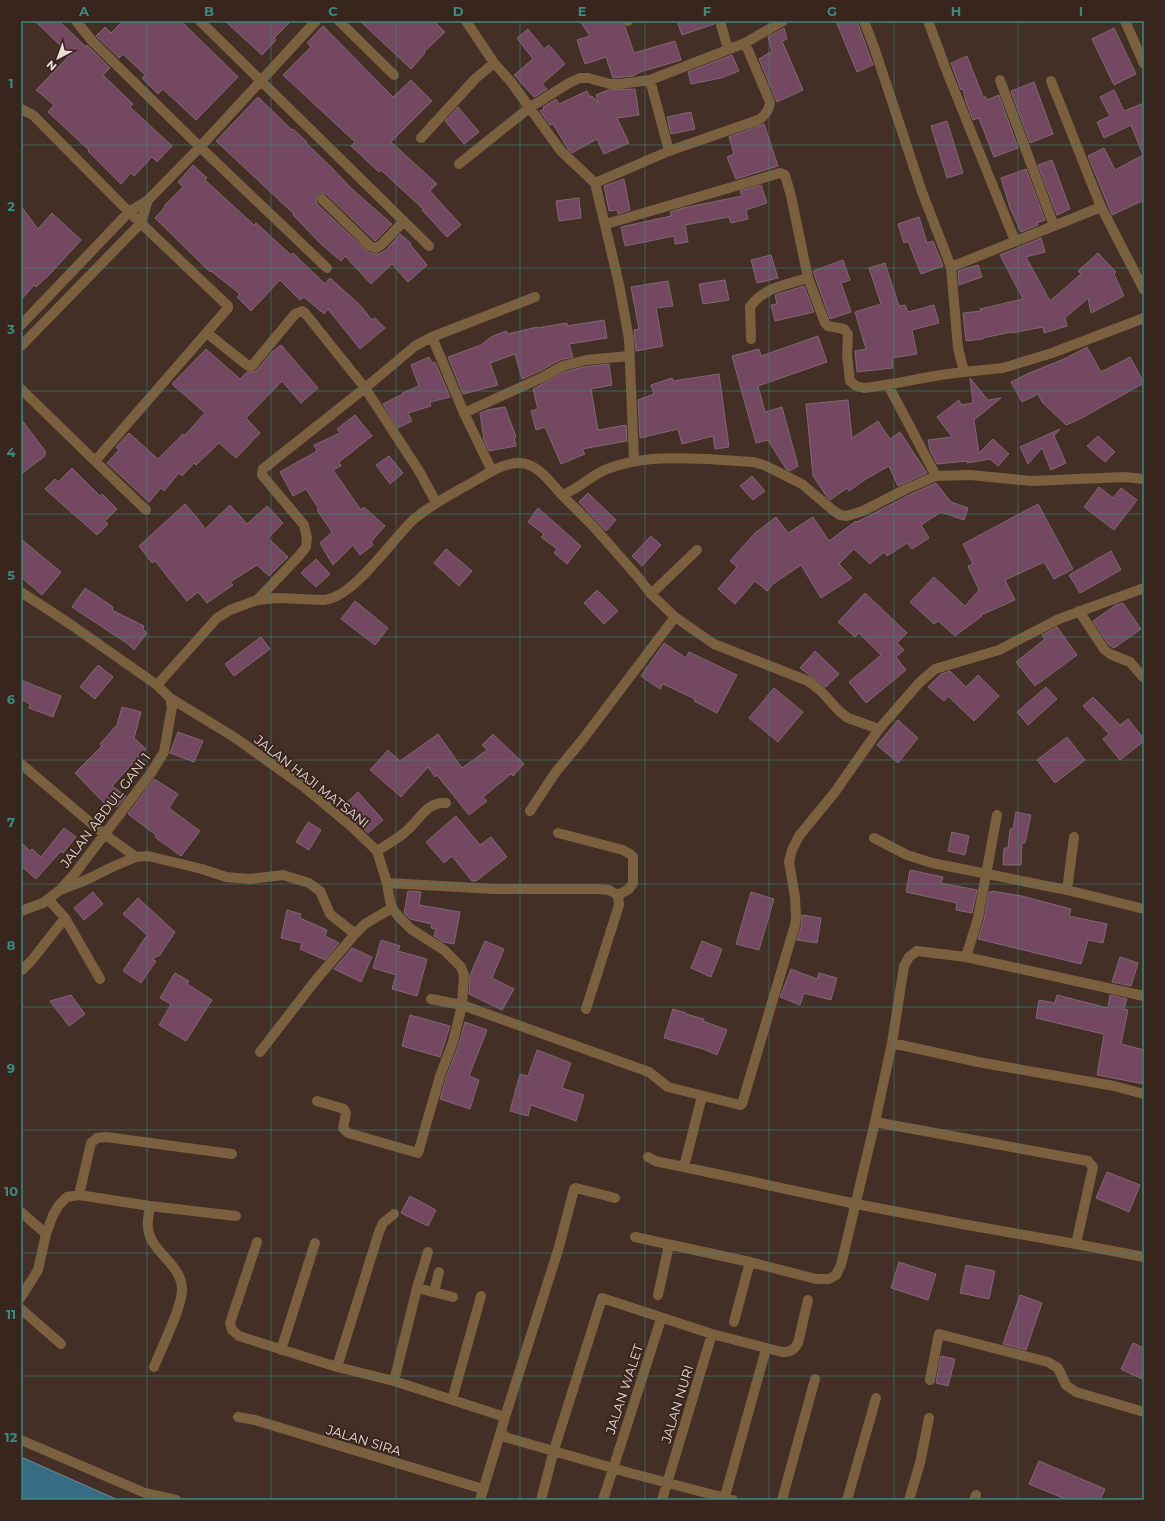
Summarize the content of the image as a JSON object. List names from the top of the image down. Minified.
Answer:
{"streets":{"street":["JALAN HAJI MATSANI","JALAN ABDUL GANI 1","JALAN WALET","JALAN NURI","JALAN SIRA"]},"crossings":[["JALAN HAJI MATSANI","JALAN ABDUL GANI 1"]],"north":"bottom left","grid":{"columns":["A","B","C","D","E","F","G","H","I"],"rows":["1","2","3","4","5","6","7","8","9","10","11","12"]}}
